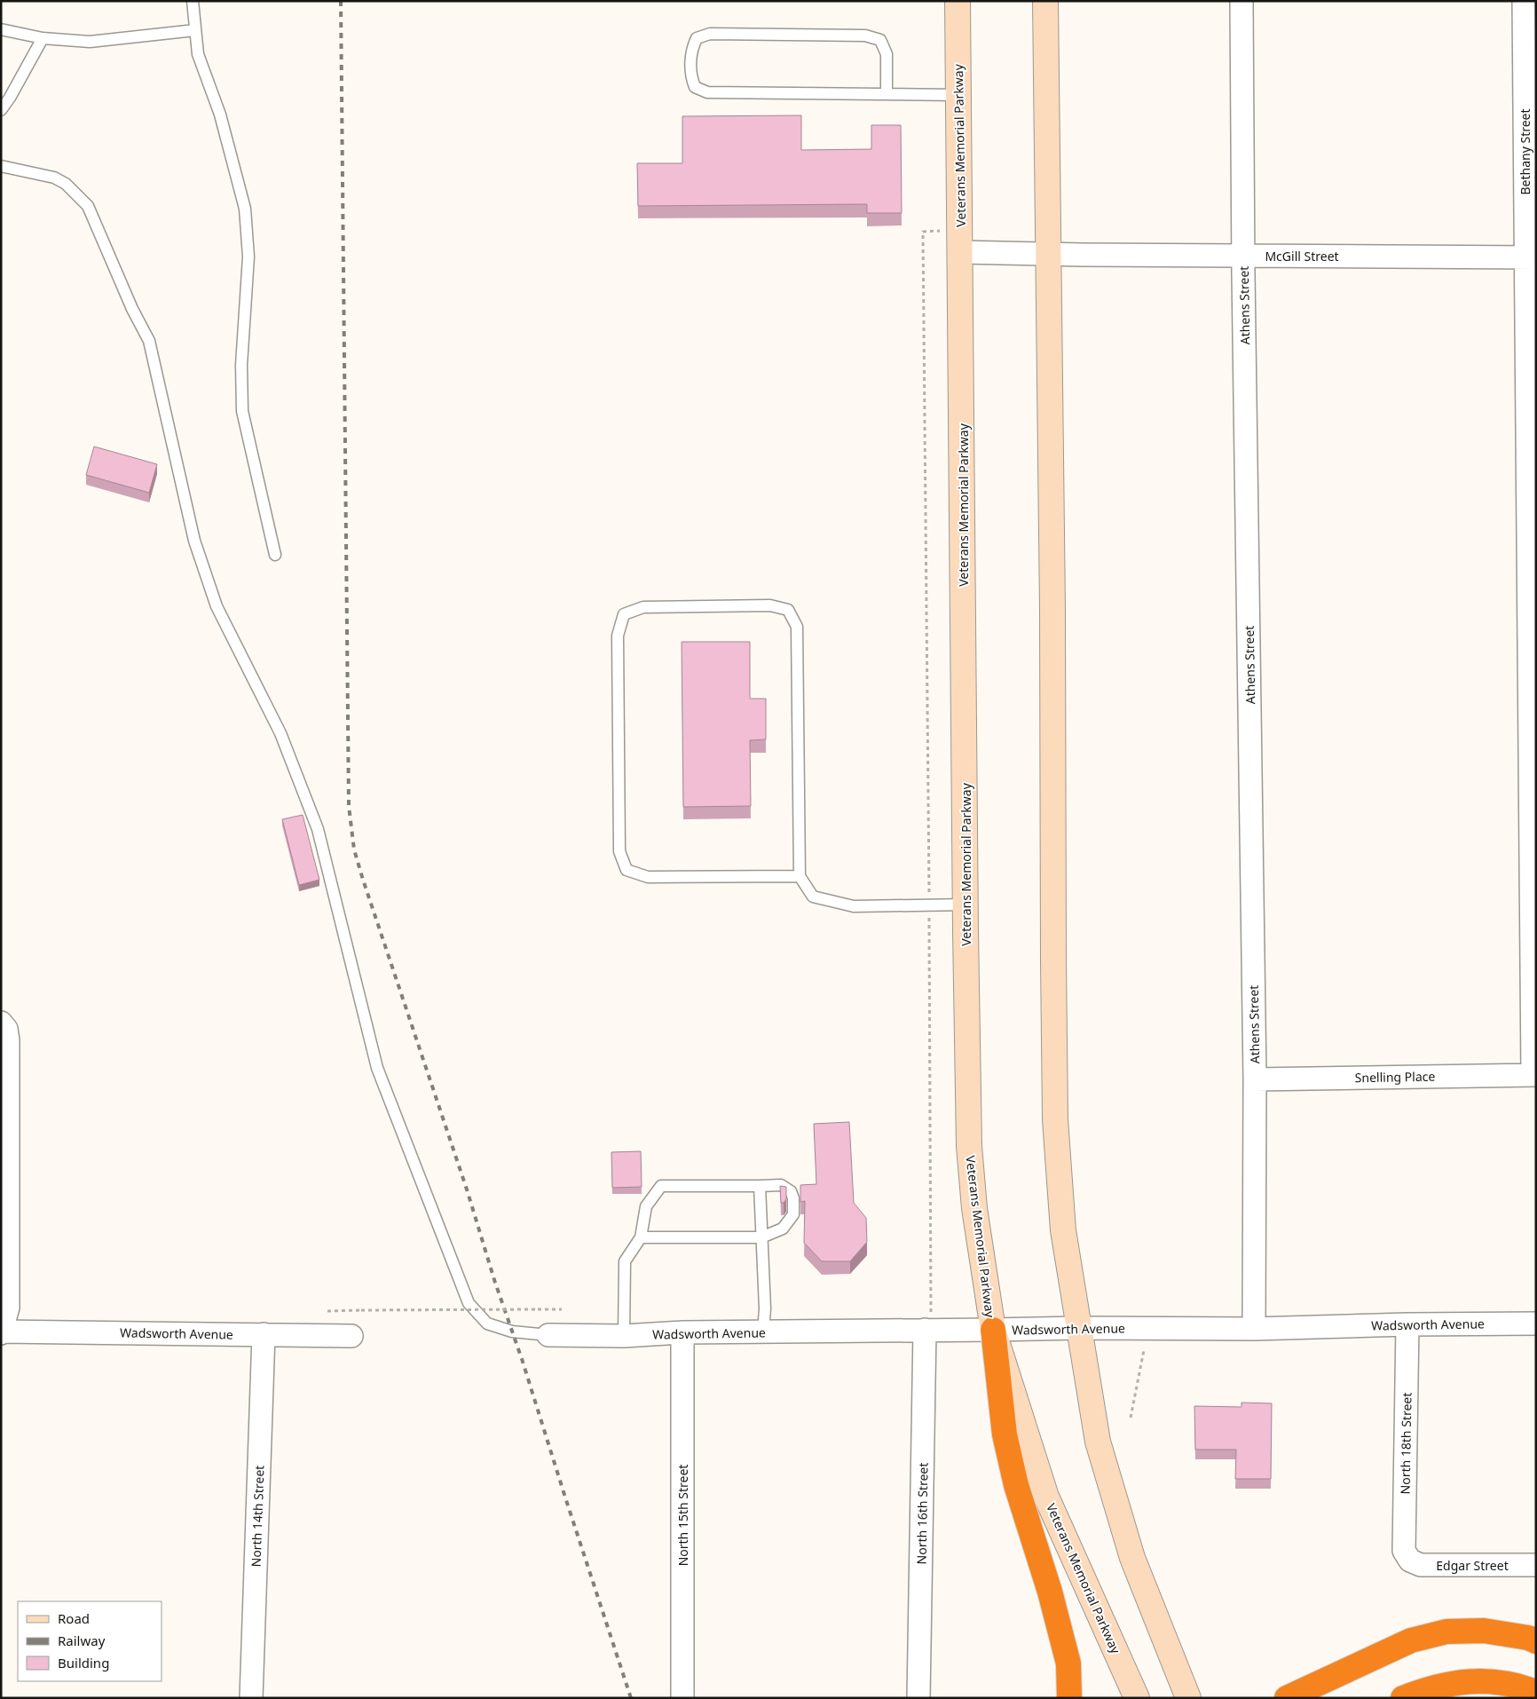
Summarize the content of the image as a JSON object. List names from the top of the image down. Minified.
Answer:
{"streets":{"street":["Veterans Memorial Parkway","Bethany Street","McGill Street","Athens Street","Snelling Place","Wadsworth Avenue","North 18th Street","North 16th Street","North 15th Street","North 14th Street","Edgar Street"]},"crossings":[["Veterans Memorial Parkway","McGill Street"],["Veterans Memorial Parkway","Wadsworth Avenue"],["Bethany Street","McGill Street"],["Bethany Street","Snelling Place"],["McGill Street","Athens Street"],["Athens Street","Snelling Place"],["Athens Street","Wadsworth Avenue"],["Wadsworth Avenue","North 18th Street"],["Wadsworth Avenue","North 16th Street"],["Wadsworth Avenue","North 15th Street"],["Wadsworth Avenue","North 14th Street"],["North 18th Street","Edgar Street"]],"legend":["Road","Railway","Building"]}
